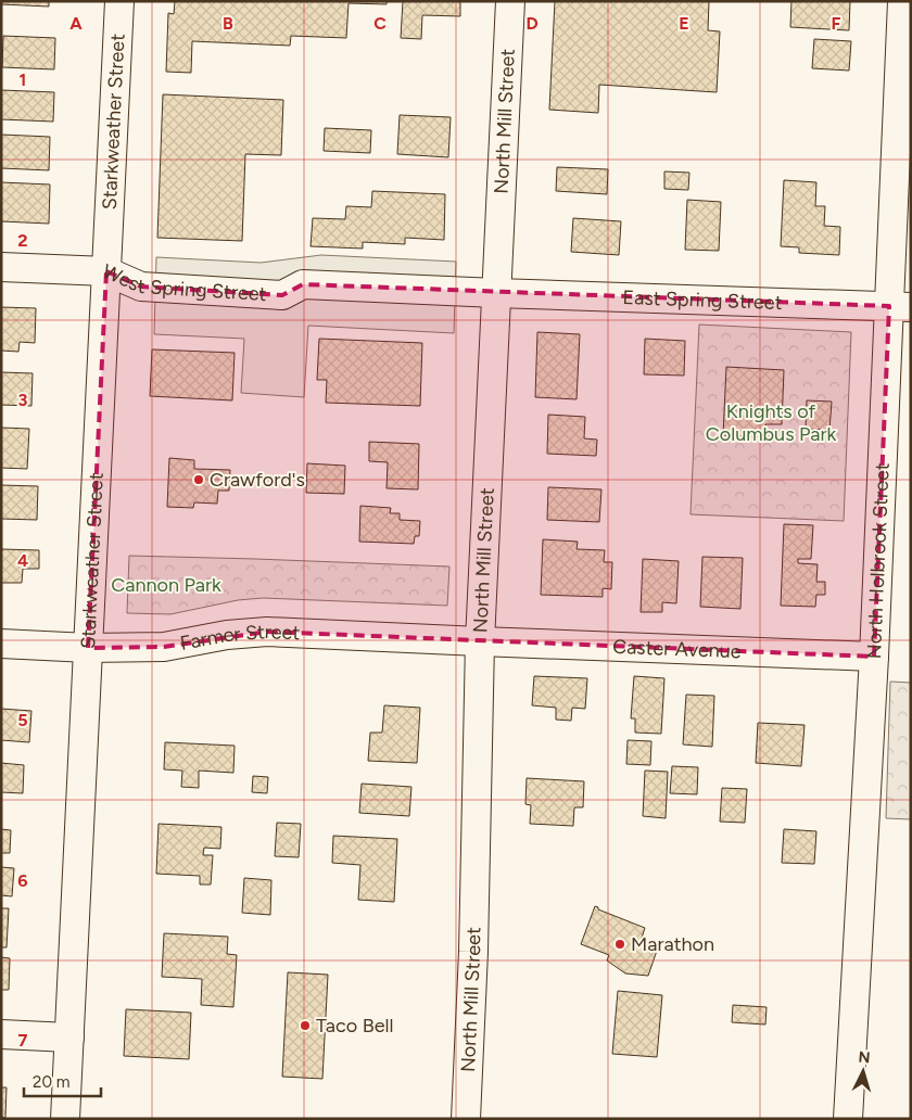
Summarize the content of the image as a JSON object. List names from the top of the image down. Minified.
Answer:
{"streets":{"street":["Starkweather Street","North Mill Street","West Spring Street","East Spring Street","North Holbrook Street","Farmer Street","Caster Avenue"]},"crossings":[["Starkweather Street","West Spring Street"],["Starkweather Street","Farmer Street"],["North Mill Street","West Spring Street"],["North Mill Street","East Spring Street"],["North Mill Street","Farmer Street"],["North Mill Street","Caster Avenue"],["West Spring Street","East Spring Street"],["East Spring Street","North Holbrook Street"],["North Holbrook Street","Caster Avenue"],["Farmer Street","Caster Avenue"]],"parks":["Knights of Columbus Park","Cannon Park"],"places":["Crawford's","Marathon","Taco Bell"],"scale_bar":"20 m","north":"top","grid":{"columns":["A","B","C","D","E","F"],"rows":["1","2","3","4","5","6","7"]}}
